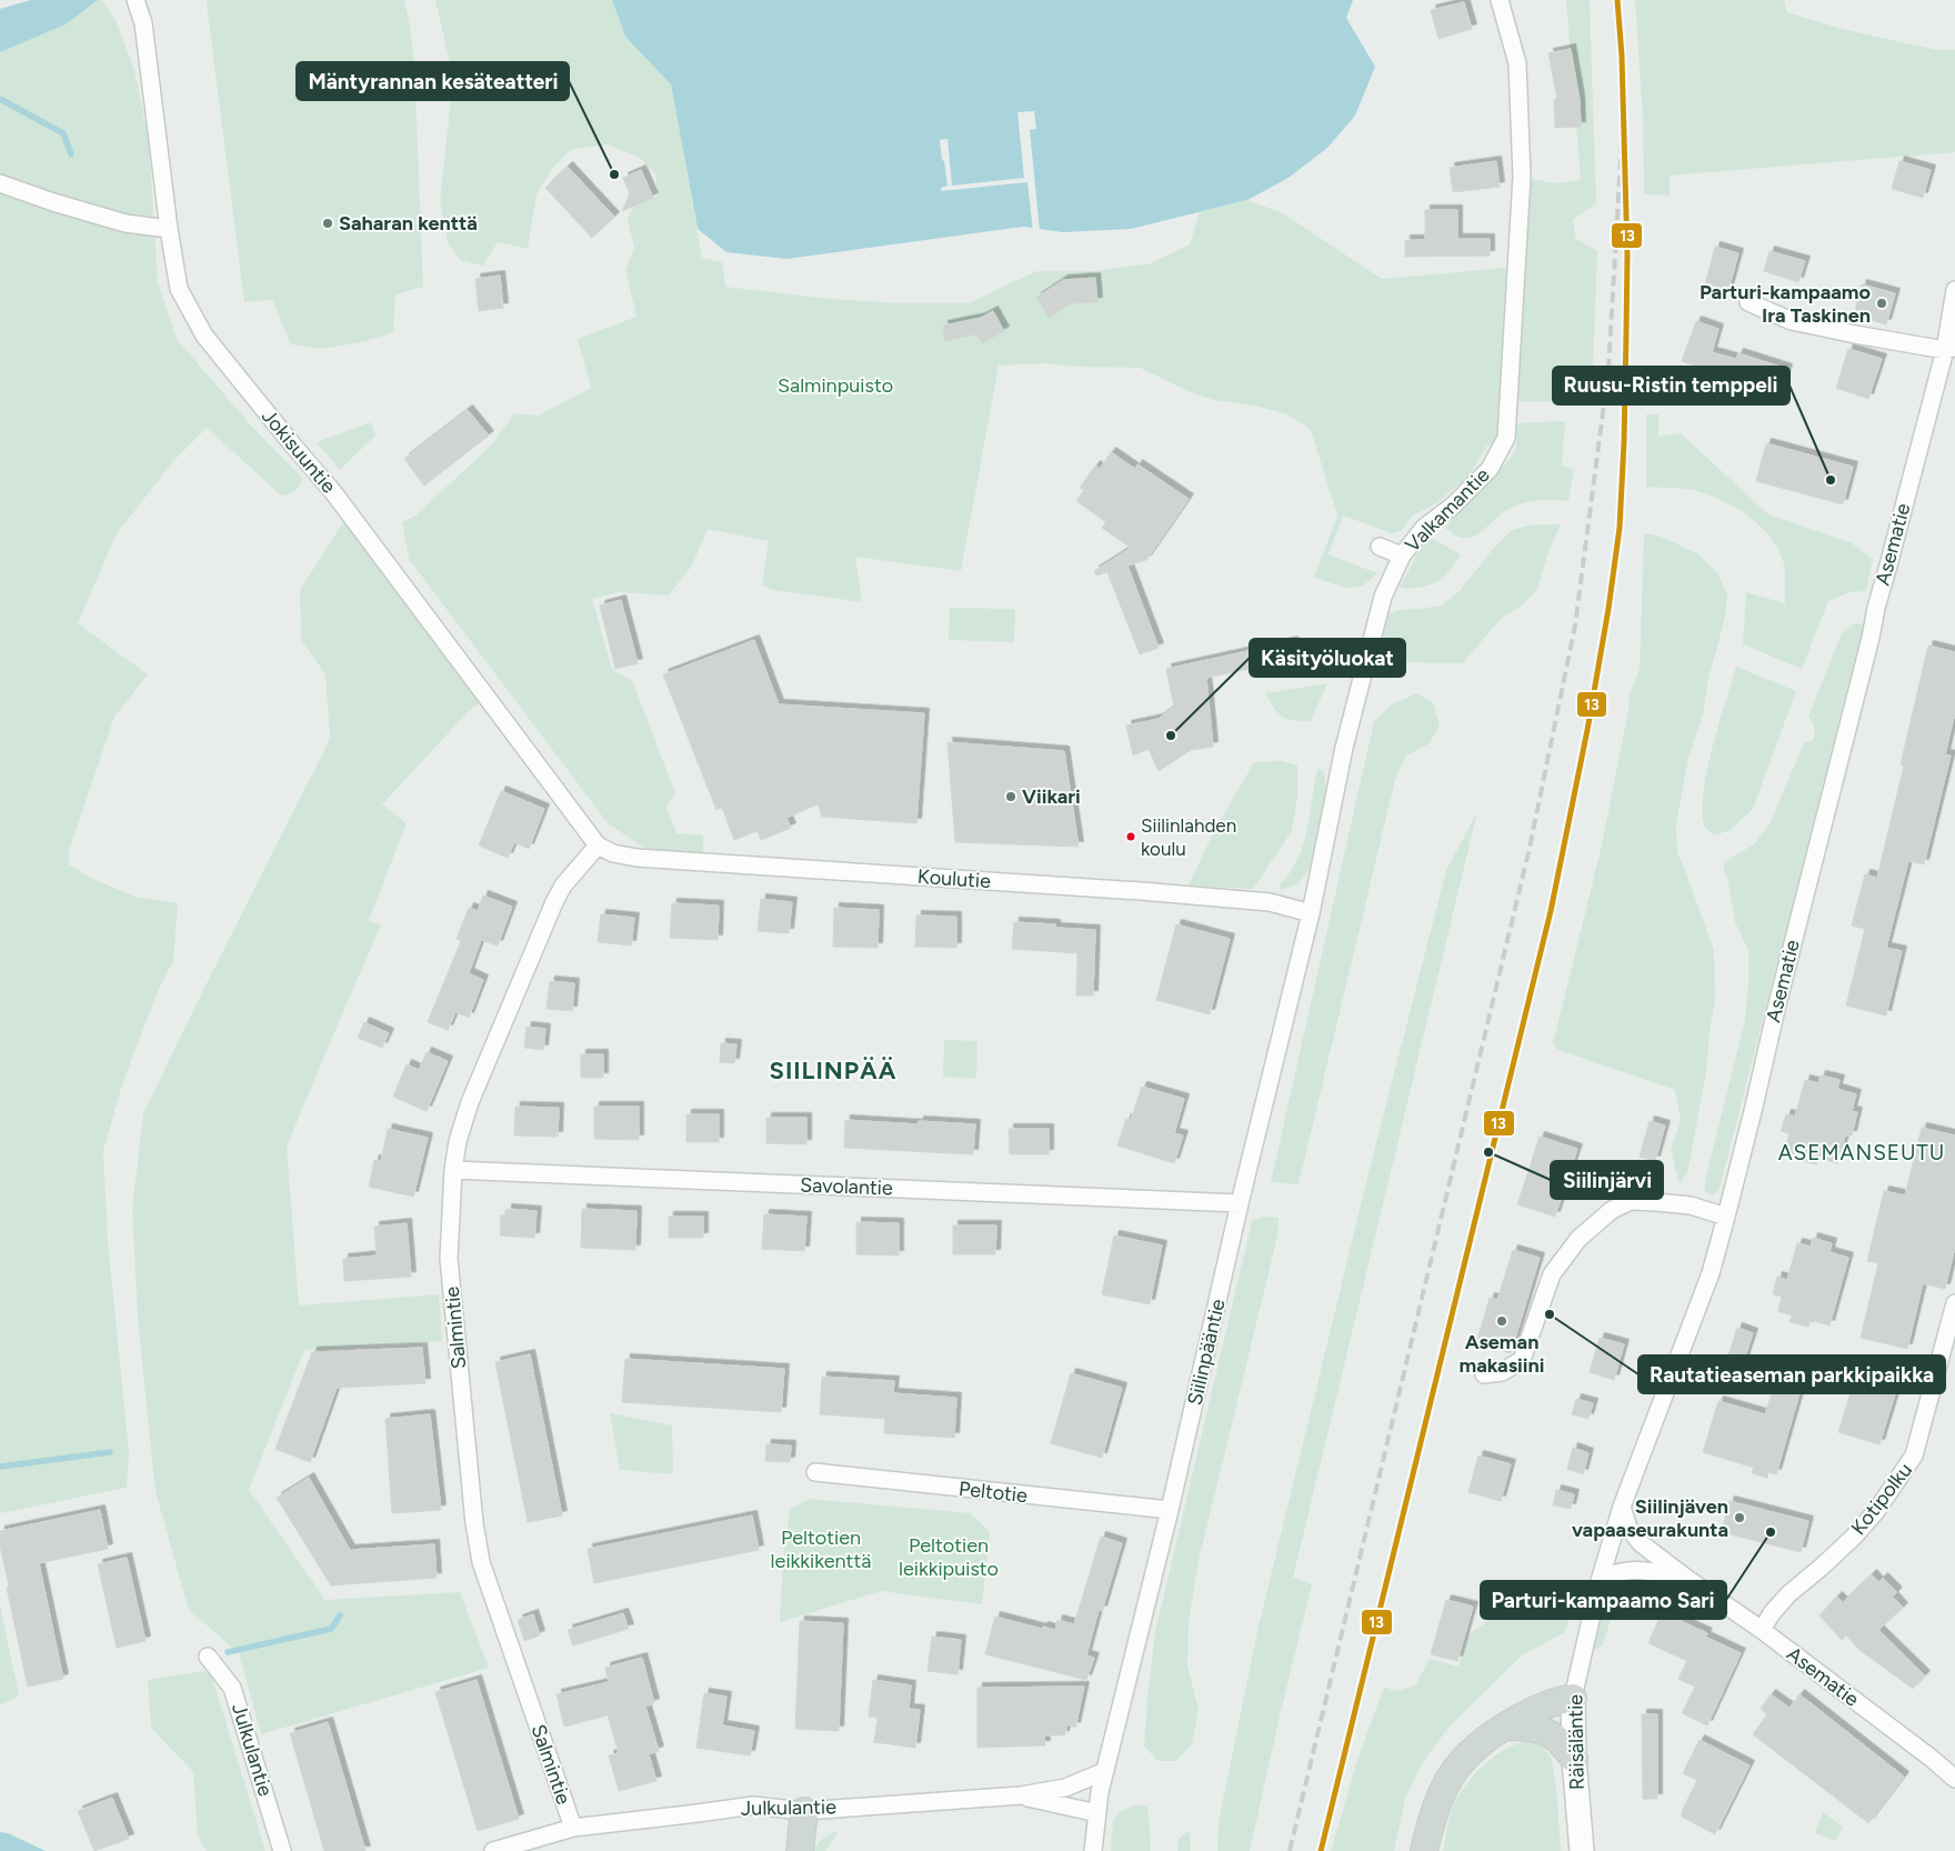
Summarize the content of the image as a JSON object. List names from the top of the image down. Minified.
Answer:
{"streets":{"street":["Jokisuuntie","Valkamantie","Asematie","Koulutie","Savolantie","Salmintie","Siilinpääntie","Peltotie","Kotipolku","Räisäläntie","Julkulantie"]},"crossings":[["Jokisuuntie","Koulutie"],["Jokisuuntie","Salmintie"],["Valkamantie","Koulutie"],["Valkamantie","Siilinpääntie"],["Asematie","Kotipolku"],["Asematie","Räisäläntie"],["Koulutie","Salmintie"],["Koulutie","Siilinpääntie"],["Savolantie","Salmintie"],["Savolantie","Siilinpääntie"],["Salmintie","Julkulantie"],["Siilinpääntie","Peltotie"],["Siilinpääntie","Julkulantie"]],"districts":["SIILINPÄÄ","ASEMANSEUTU"],"parks":["Salminpuisto","Peltotien leikkikenttä","Peltotien leikkipuisto"],"places":["Mäntyrannan kesäteatteri","Saharan kenttä","Parturi-kampaamo Ira Taskinen","Ruusu-Ristin temppeli","Käsityöluokat","Viikari","Siilinlahden koulu","Siilinjärvi","Rautatieaseman parkkipaikka","Aseman makasiini","Siilinjäven vapaaseurakunta","Parturi-kampaamo Sari"],"lines":["transit line 13"]}
